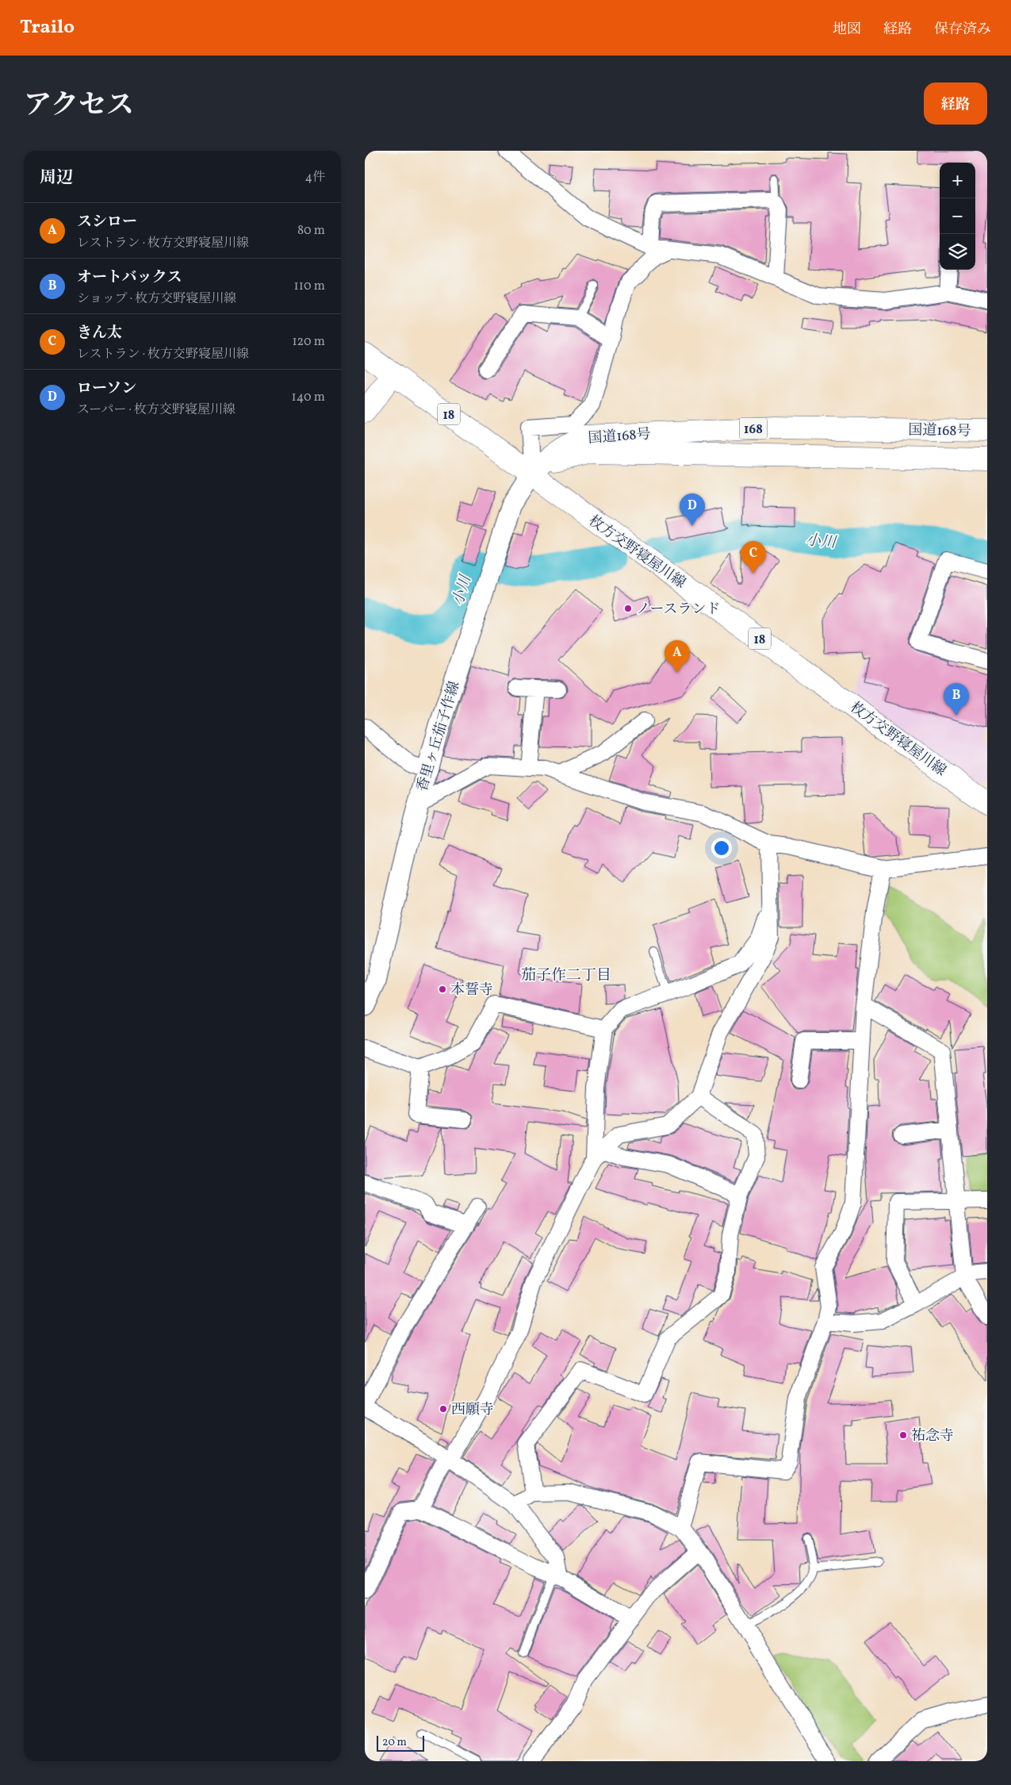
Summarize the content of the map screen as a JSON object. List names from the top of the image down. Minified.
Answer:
{"streets":{"main road":["18","168","国道168号","枚方交野寝屋川線"],"street":["香里ヶ丘茄子作線"]},"crossings":[["国道168号","枚方交野寝屋川線"],["国道168号","香里ヶ丘茄子作線"],["枚方交野寝屋川線","香里ヶ丘茄子作線"]],"districts":["茄子作二丁目"],"water":["小川"],"places":["ノースランド","本誓寺","西願寺","祐念寺"],"scale_bar":"20 m","page":{"header":"Trailo","nav":["地図","経路","保存済み"],"title":"アクセス","buttons":"経路","heading":["周辺","4件"],"map_buttons":["+","−"],"list":[{"mark":"A","name":"スシロー","note":"レストラン · 枚方交野寝屋川線","value":"80 m"},{"mark":"B","name":"オートバックス","note":"ショップ · 枚方交野寝屋川線","value":"110 m"},{"mark":"C","name":"きん太","note":"レストラン · 枚方交野寝屋川線","value":"120 m"},{"mark":"D","name":"ローソン","note":"スーパー · 枚方交野寝屋川線","value":"140 m"}],"pins":["D","C","A","B"],"scale":"20 m"}}
